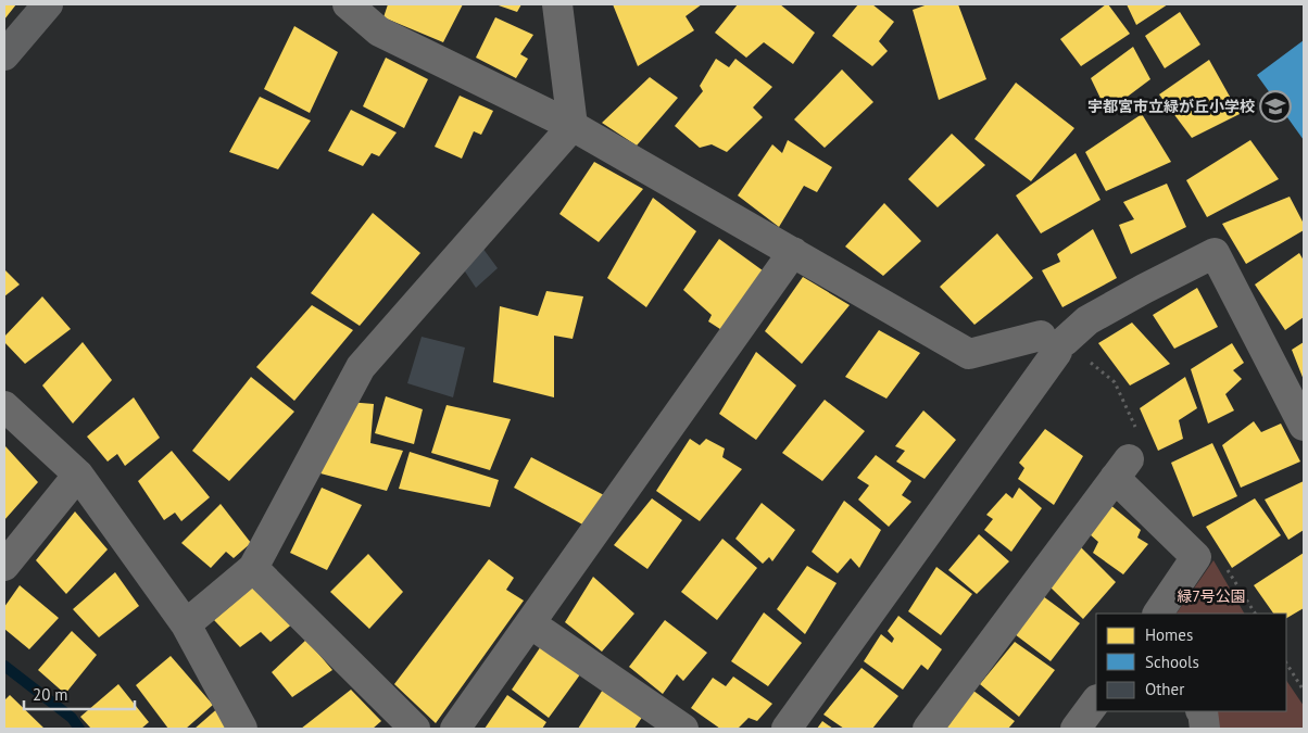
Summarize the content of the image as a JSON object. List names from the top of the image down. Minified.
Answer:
{"parks":["緑7号公園"],"places":{"school or university":["宇都宮市立緑が丘小学校"]},"legend":["Homes","Schools","Other"],"scale_bar":"20 m"}
